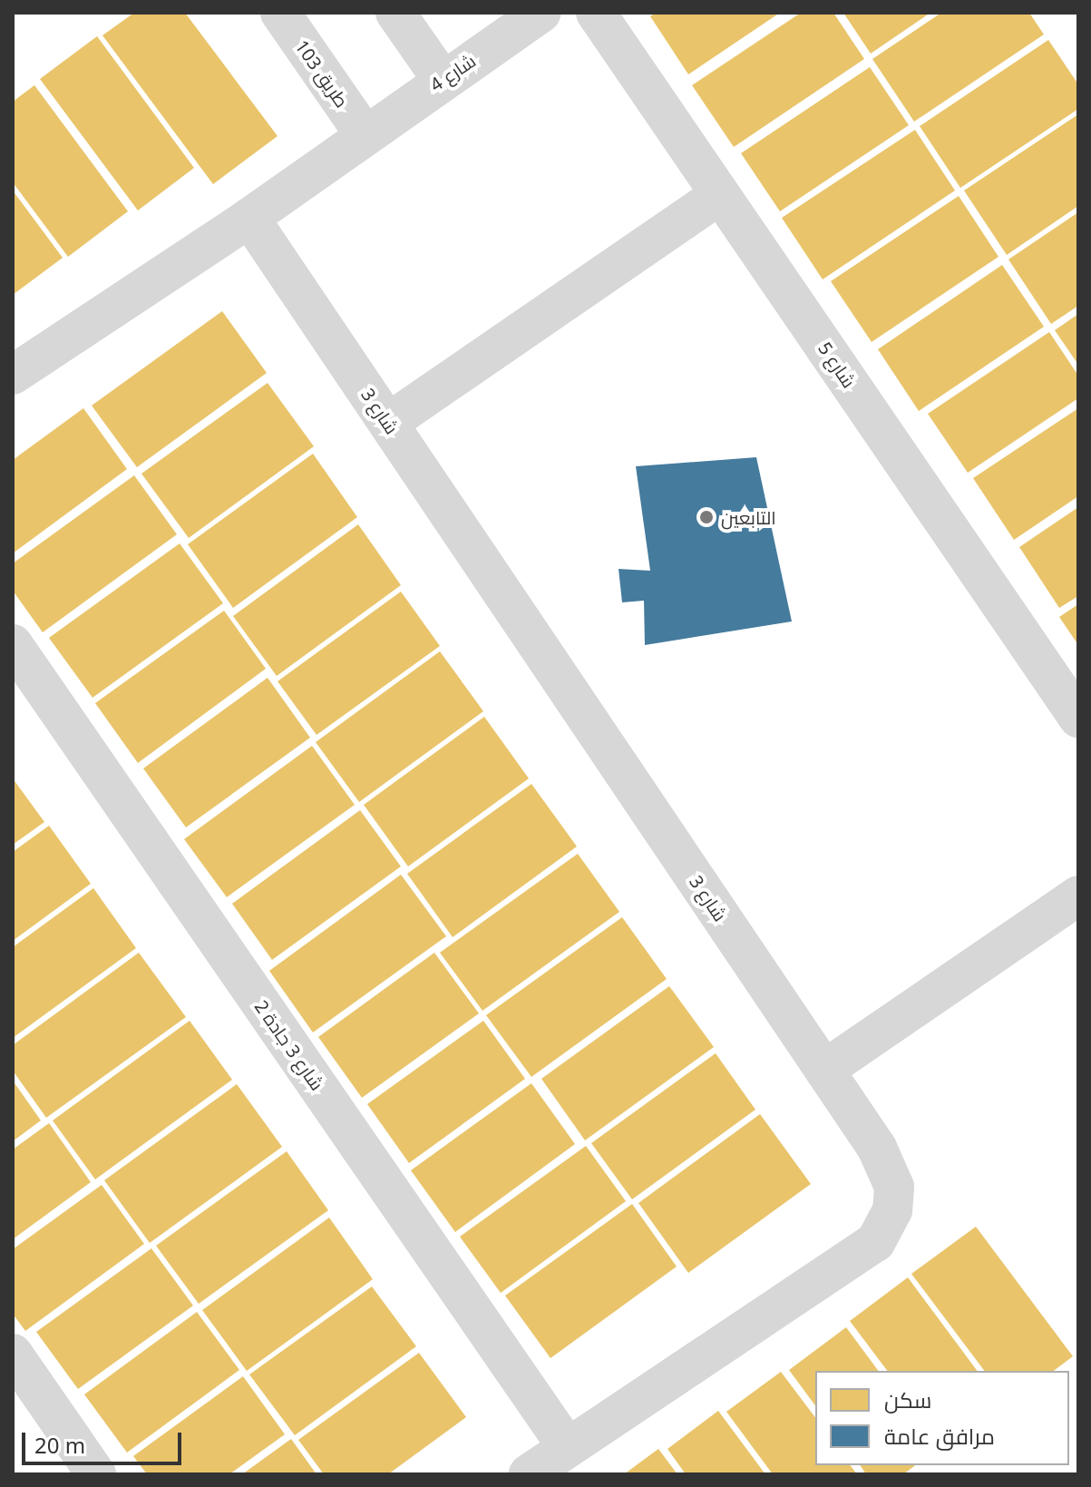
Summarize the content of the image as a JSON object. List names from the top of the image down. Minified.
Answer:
{"streets":{"street":["شارع 4","طريق 103","شارع 5","شارع 3","شارع 3 جادة 2"]},"crossings":[["شارع 4","طريق 103"],["شارع 3","شارع 3 جادة 2"]],"places":["التابعين"],"legend":["سكن","مرافق عامة"],"scale_bar":"20 m"}
